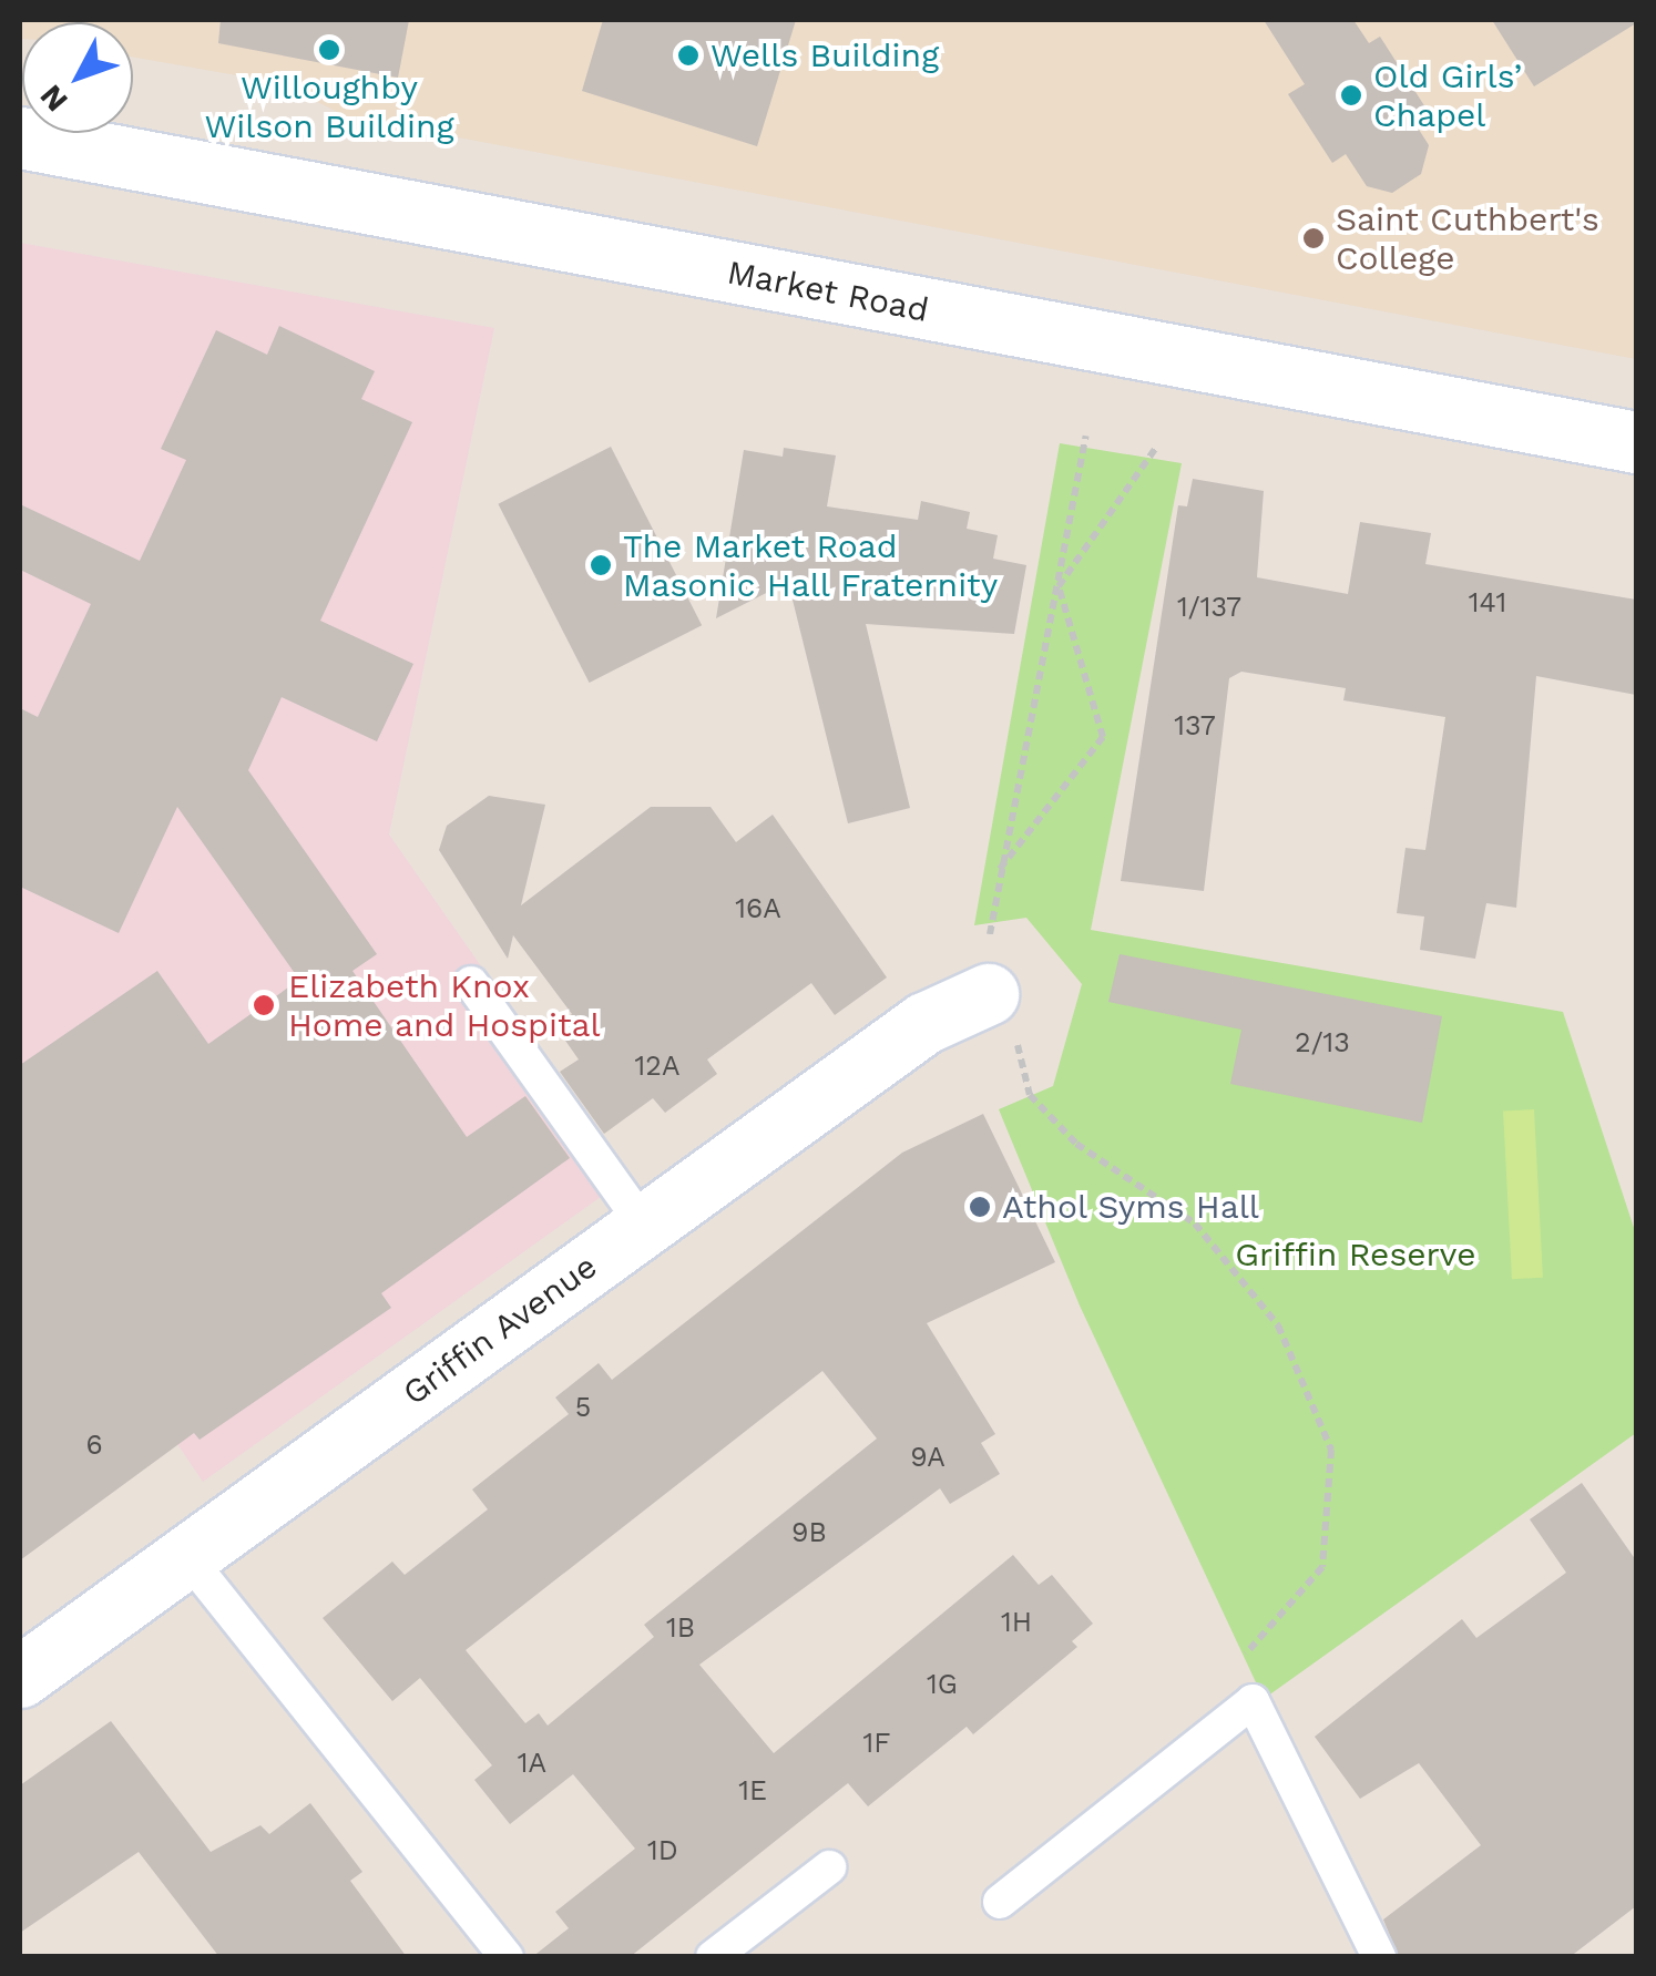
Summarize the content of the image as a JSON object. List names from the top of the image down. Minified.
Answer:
{"streets":{"main road":["Market Road","Griffin Avenue"]},"parks":["Griffin Reserve"],"places":["Willoughby Wilson Building","Wells Building","Old Girls’ Chapel","Saint Cuthbert's College","The Market Road Masonic Hall Fraternity","Elizabeth Knox Home and Hospital","Athol Syms Hall"],"house_numbers":["141","1/137","137","16A","2/13","12A","5","6","9A","9B","1H","1B","1G","1F","1A","1E","1D"],"north":"bottom left"}
